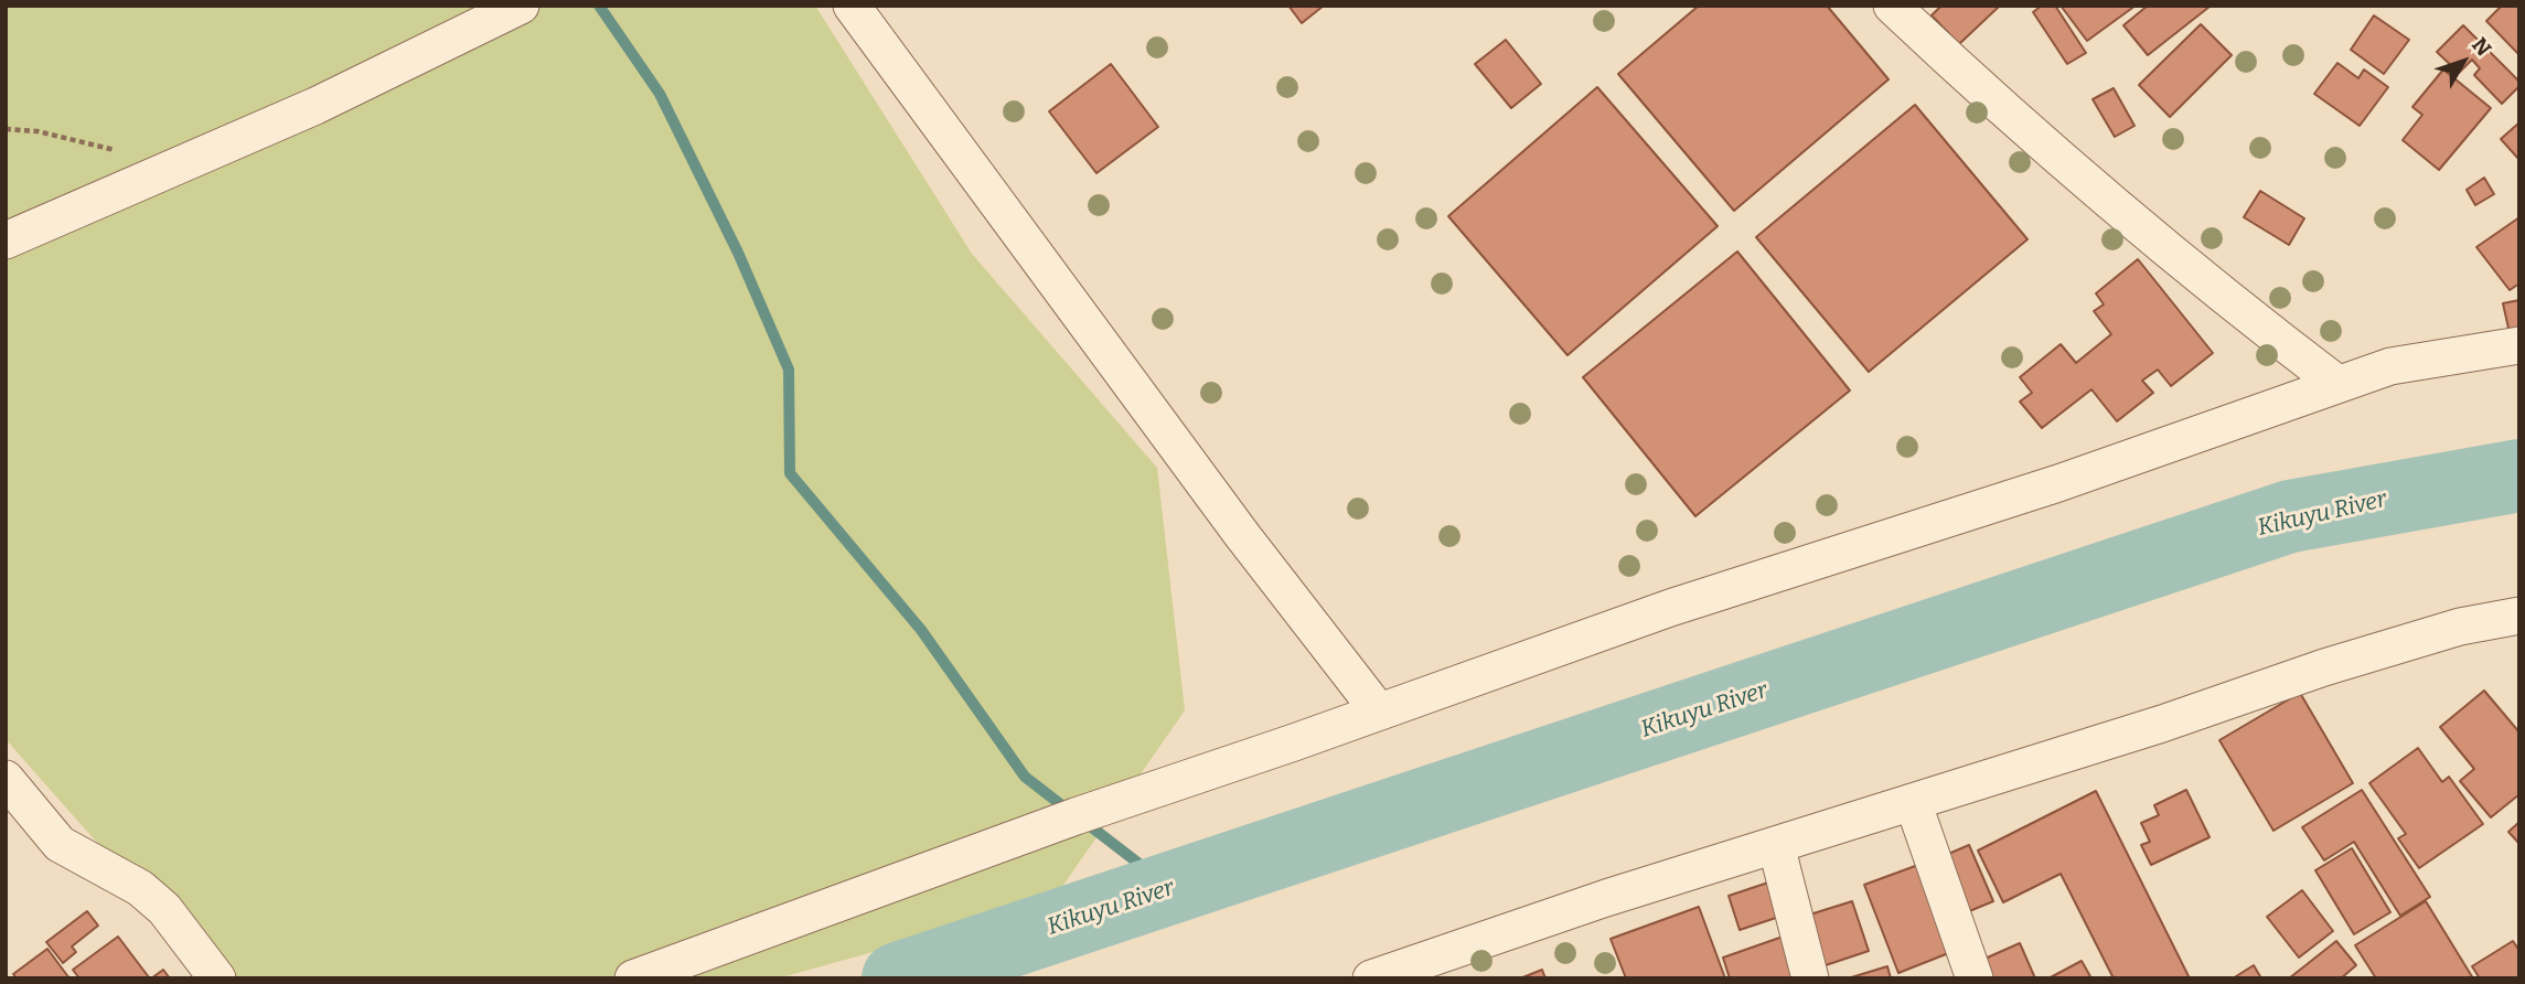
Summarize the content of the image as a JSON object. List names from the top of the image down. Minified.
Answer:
{"water":["Kikuyu River"],"north":"top right"}
